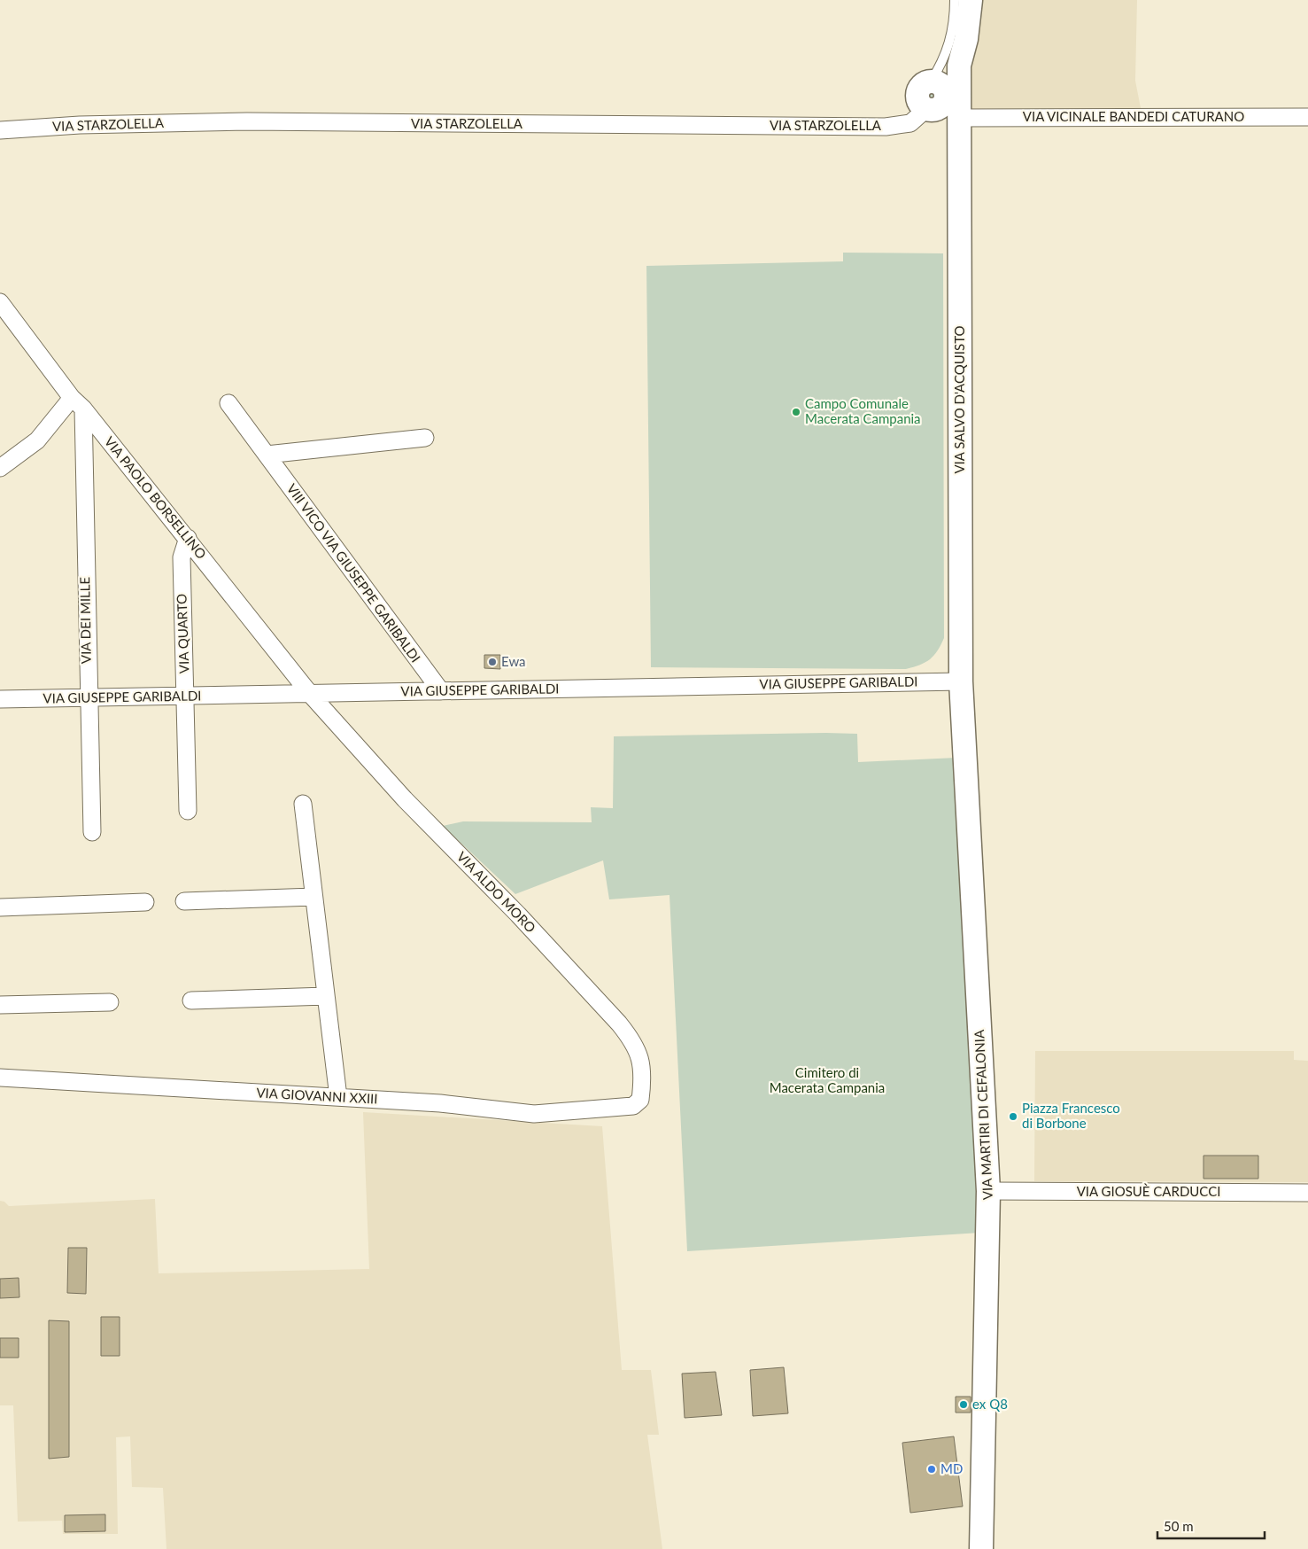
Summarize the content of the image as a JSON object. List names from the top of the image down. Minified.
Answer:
{"streets":{"street":["VIA VICINALE BANDEDI CATURANO","VIA STARZOLELLA","VIA SALVO D'ACQUISTO","VIA PAOLO BORSELLINO","VIII VICO VIA GIUSEPPE GARIBALDI","VIA DEI MILLE","VIA QUARTO","VIA GIUSEPPE GARIBALDI","VIA ALDO MORO","VIA GIOVANNI XXIII","VIA MARTIRI DI CEFALONIA","VIA GIOSUÈ CARDUCCI"]},"crossings":[["VIA VICINALE BANDEDI CATURANO","VIA STARZOLELLA"],["VIA VICINALE BANDEDI CATURANO","VIA SALVO D'ACQUISTO"],["VIA STARZOLELLA","VIA SALVO D'ACQUISTO"],["VIA SALVO D'ACQUISTO","VIA GIUSEPPE GARIBALDI"],["VIA SALVO D'ACQUISTO","VIA MARTIRI DI CEFALONIA"],["VIA PAOLO BORSELLINO","VIA DEI MILLE"],["VIA PAOLO BORSELLINO","VIA QUARTO"],["VIA PAOLO BORSELLINO","VIA GIUSEPPE GARIBALDI"],["VIA PAOLO BORSELLINO","VIA ALDO MORO"],["VIII VICO VIA GIUSEPPE GARIBALDI","VIA GIUSEPPE GARIBALDI"],["VIA DEI MILLE","VIA GIUSEPPE GARIBALDI"],["VIA QUARTO","VIA GIUSEPPE GARIBALDI"],["VIA GIUSEPPE GARIBALDI","VIA ALDO MORO"],["VIA GIUSEPPE GARIBALDI","VIA MARTIRI DI CEFALONIA"],["VIA ALDO MORO","VIA GIOVANNI XXIII"],["VIA MARTIRI DI CEFALONIA","VIA GIOSUÈ CARDUCCI"]],"parks":["Cimitero di Macerata Campania"],"places":["Campo Comunale Macerata Campania","Ewa","Piazza Francesco di Borbone","ex Q8","MD"],"scale_bar":"50 m"}
